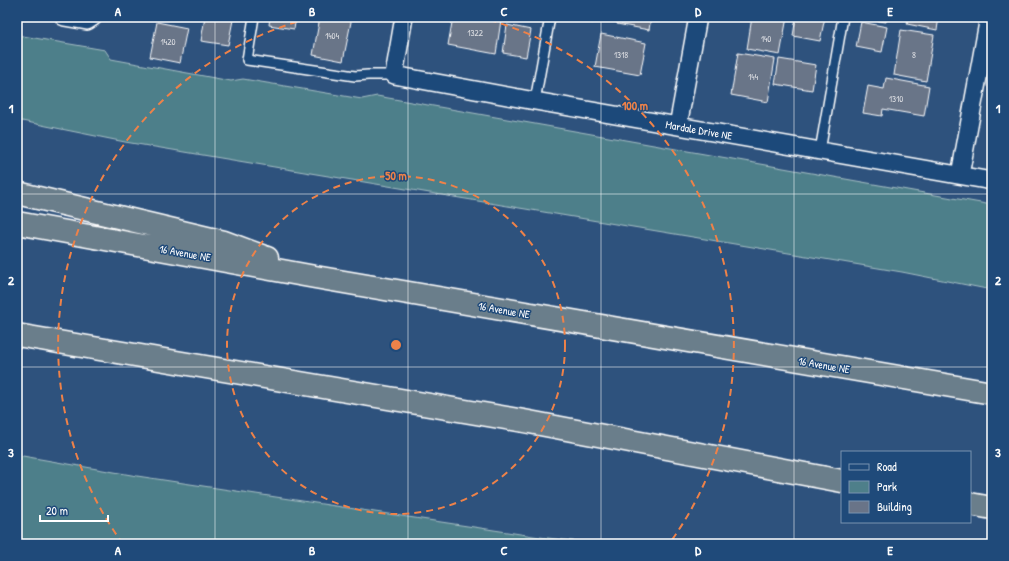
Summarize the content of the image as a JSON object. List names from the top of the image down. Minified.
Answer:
{"streets":{"highway":["16 Avenue NE"],"street":["Mardale Drive NE"]},"house_numbers":["1322","1404","140","1420","1318","8","144","1310"],"legend":["Road","Park","Building"],"scale_bar":"20 m","grid":{"columns":["A","B","C","D","E"],"rows":["1","2","3"]},"rings":["100 m","50 m"]}
